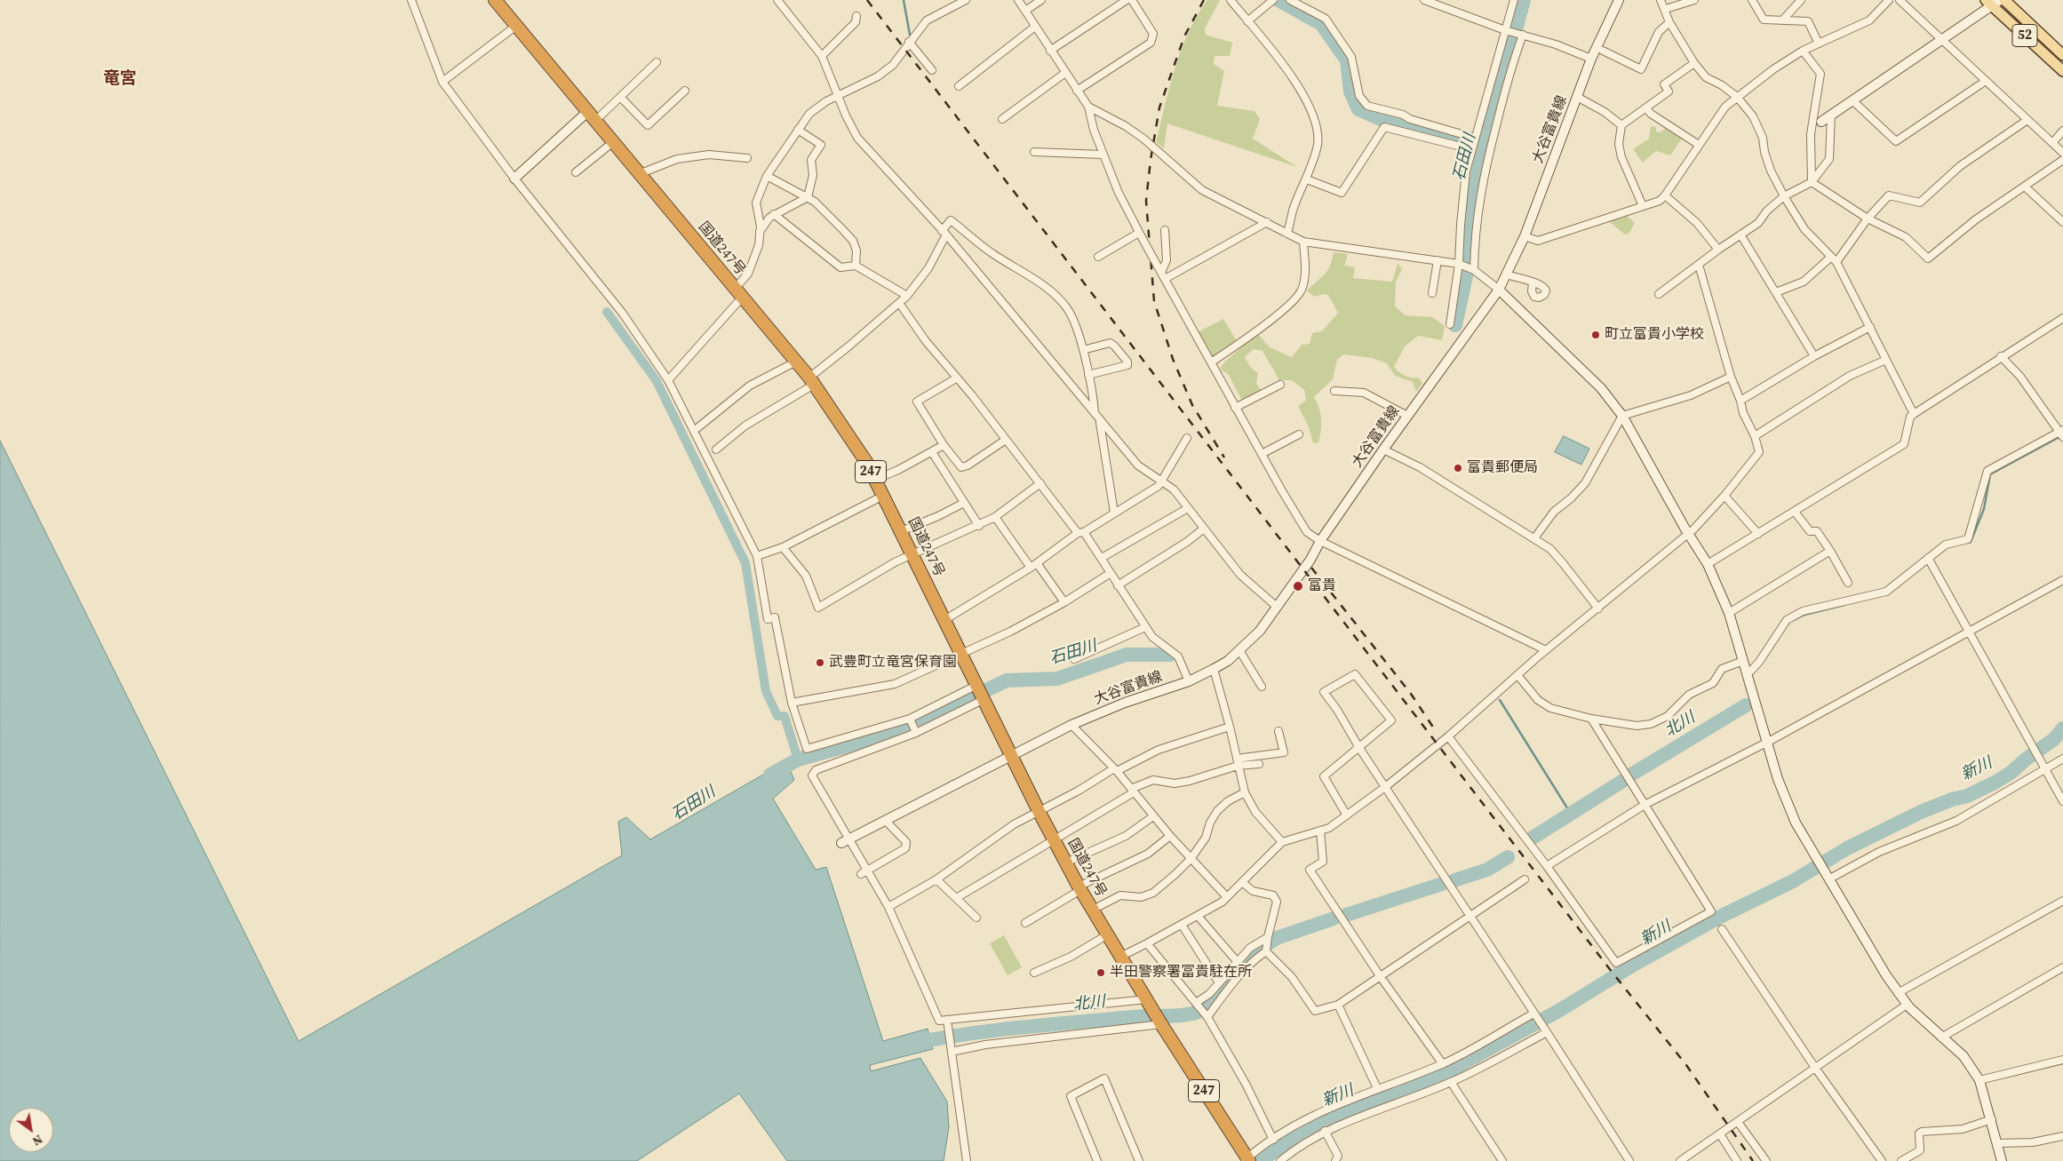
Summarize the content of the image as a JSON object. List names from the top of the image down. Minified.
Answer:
{"streets":{"highway":["国道247号","247"],"main road":["52"],"street":["大谷富貴線"]},"crossings":[["大谷富貴線","国道247号"]],"districts":["竜宮"],"water":["石田川","北川","新川"],"places":["町立富貴小学校","富貴郵便局","富貴","武豊町立竜宮保育園","半田警察署冨貴駐在所"],"north":"bottom right"}
